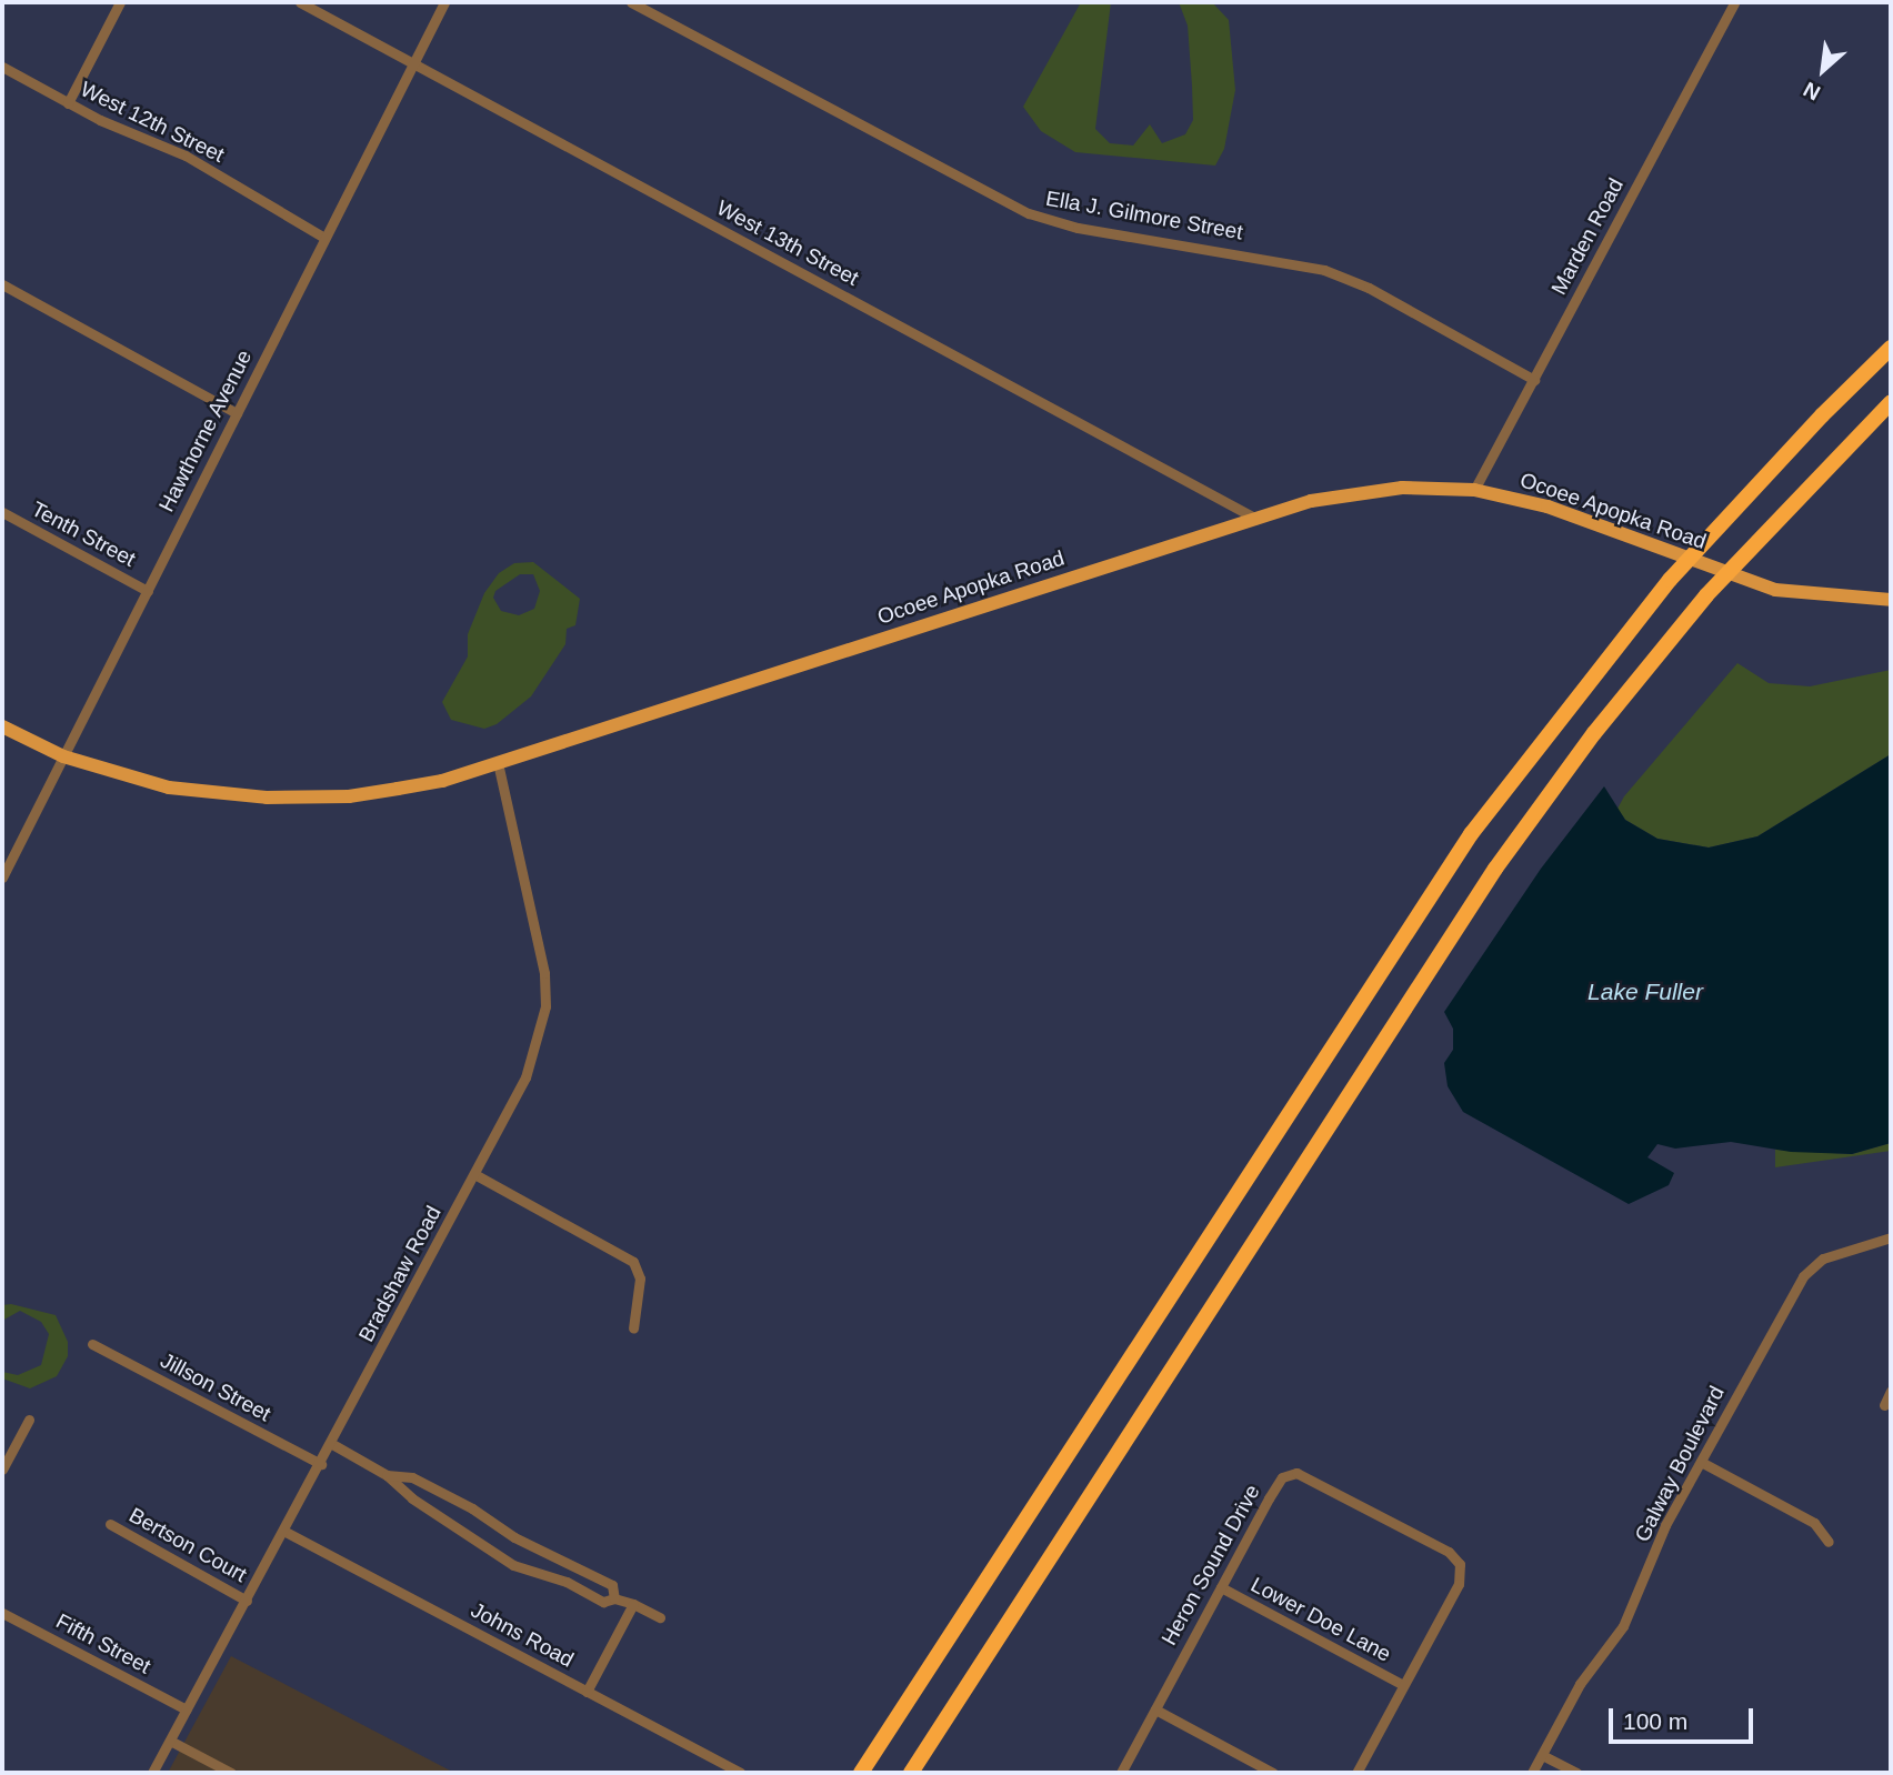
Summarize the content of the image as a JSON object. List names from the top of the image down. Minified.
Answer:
{"streets":{"main road":["Ocoee Apopka Road"],"street":["West 12th Street","Ella J. Gilmore Street","Marden Road","West 13th Street","Hawthorne Avenue","Tenth Street","Bradshaw Road","Jillson Street","Galway Boulevard","Bertson Court","Heron Sound Drive","Lower Doe Lane","Johns Road","Fifth Street"]},"crossings":[["West 12th Street","Hawthorne Avenue"],["Ella J. Gilmore Street","Marden Road"],["Marden Road","Ocoee Apopka Road"],["West 13th Street","Hawthorne Avenue"],["West 13th Street","Ocoee Apopka Road"],["Hawthorne Avenue","Ocoee Apopka Road"],["Hawthorne Avenue","Tenth Street"],["Ocoee Apopka Road","Bradshaw Road"],["Bradshaw Road","Jillson Street"],["Bradshaw Road","Bertson Court"],["Bradshaw Road","Johns Road"],["Bradshaw Road","Fifth Street"],["Heron Sound Drive","Lower Doe Lane"]],"water":["Lake Fuller"],"scale_bar":"100 m","north":"bottom left"}
